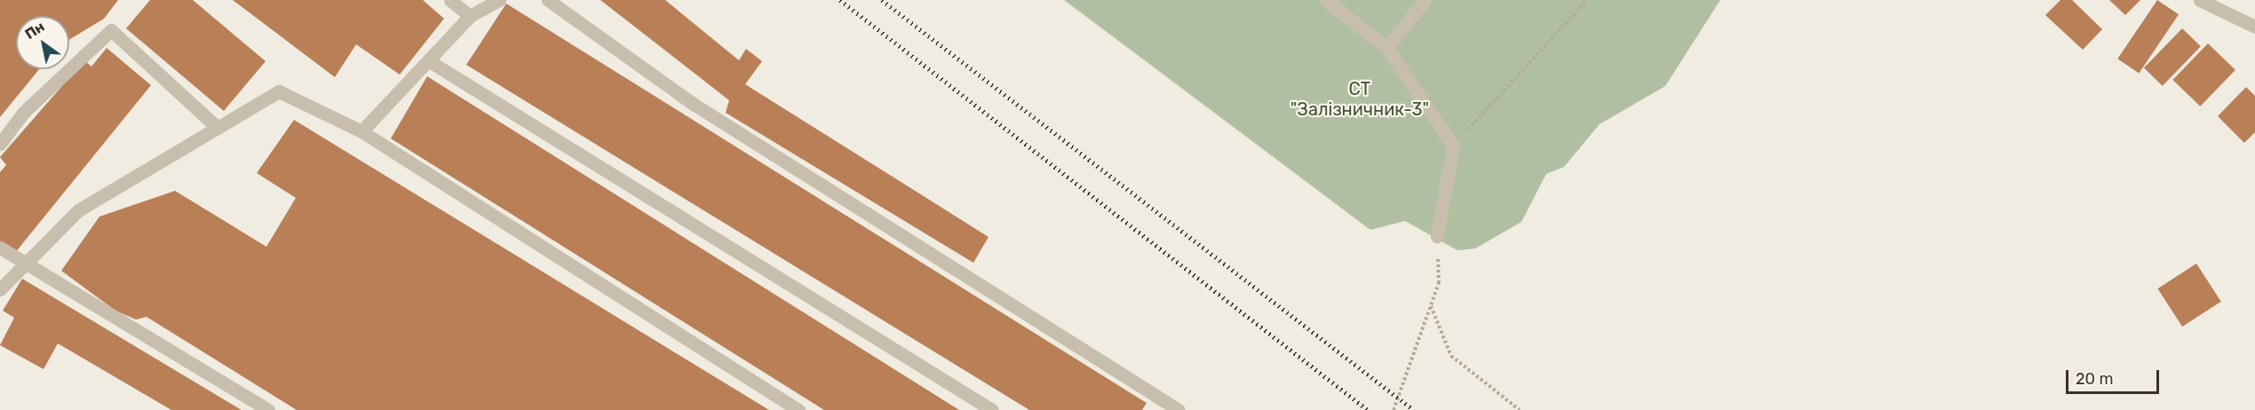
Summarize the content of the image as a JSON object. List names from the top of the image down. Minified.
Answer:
{"parks":["СТ \"Залізничник-3\""],"scale_bar":"20 m","north":"top left"}
